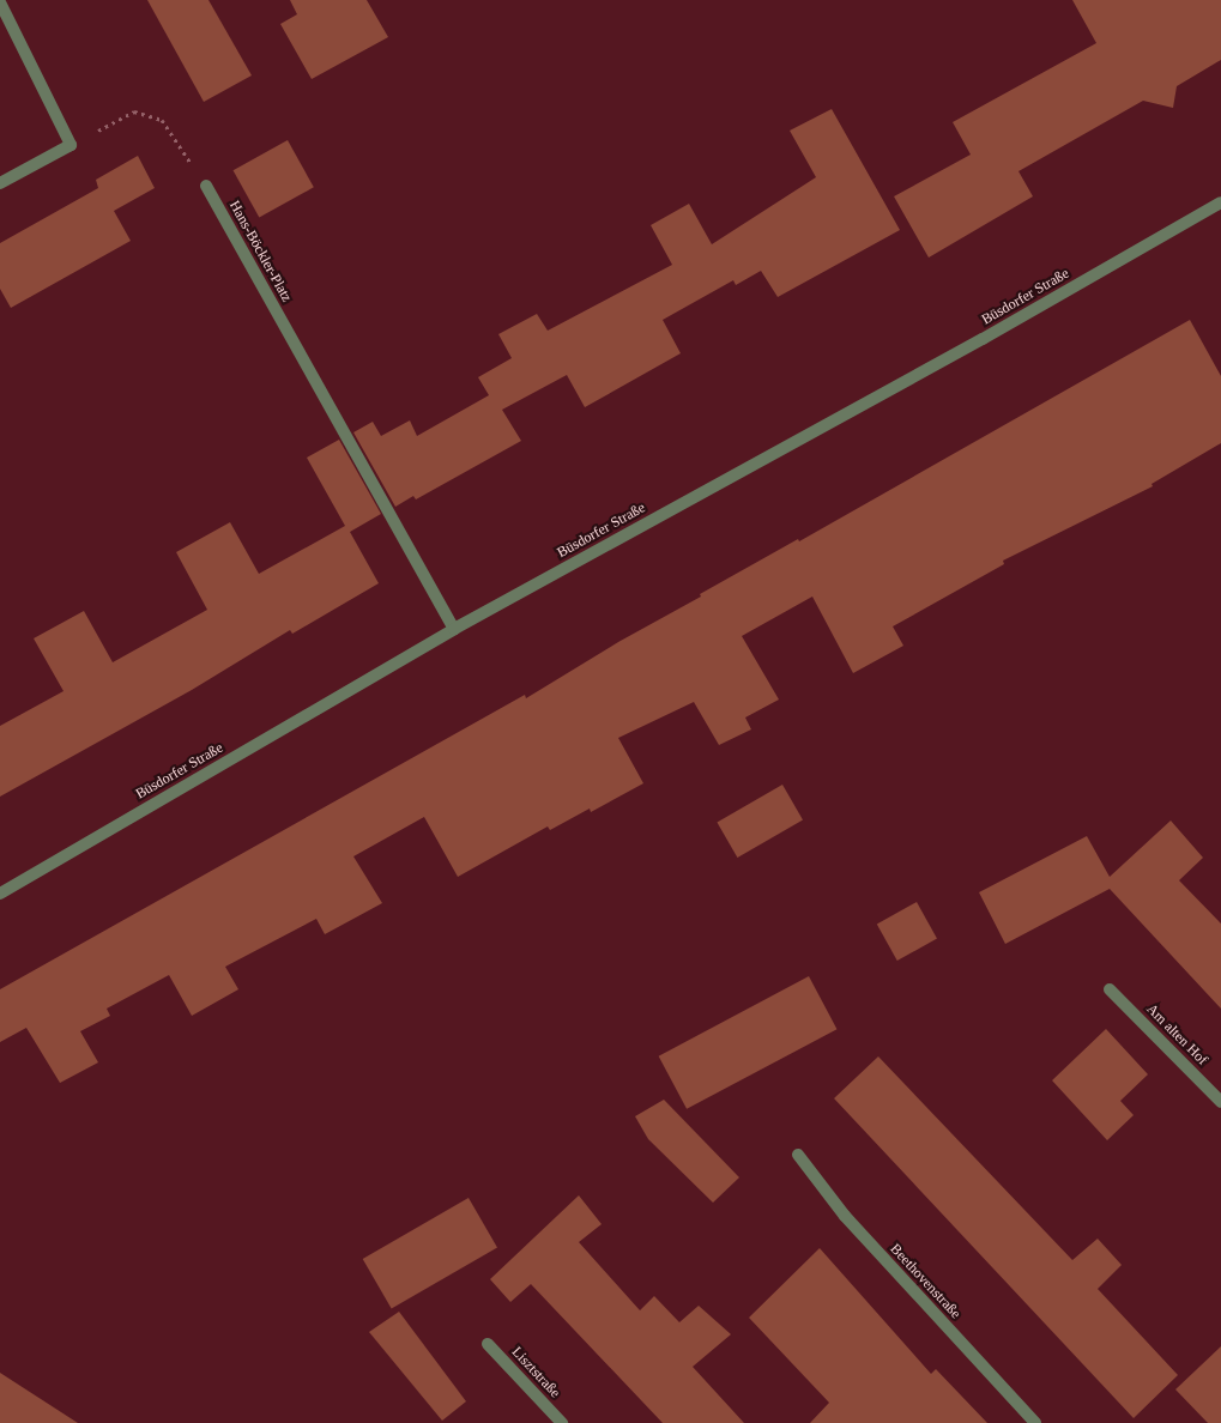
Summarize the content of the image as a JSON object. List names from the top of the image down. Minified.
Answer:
{"streets":{"street":["Hans-Böckler-Platz","Büsdorfer Straße","Am alten Hof","Beethovenstraße","Lisztstraße"]},"crossings":[["Hans-Böckler-Platz","Büsdorfer Straße"]]}
